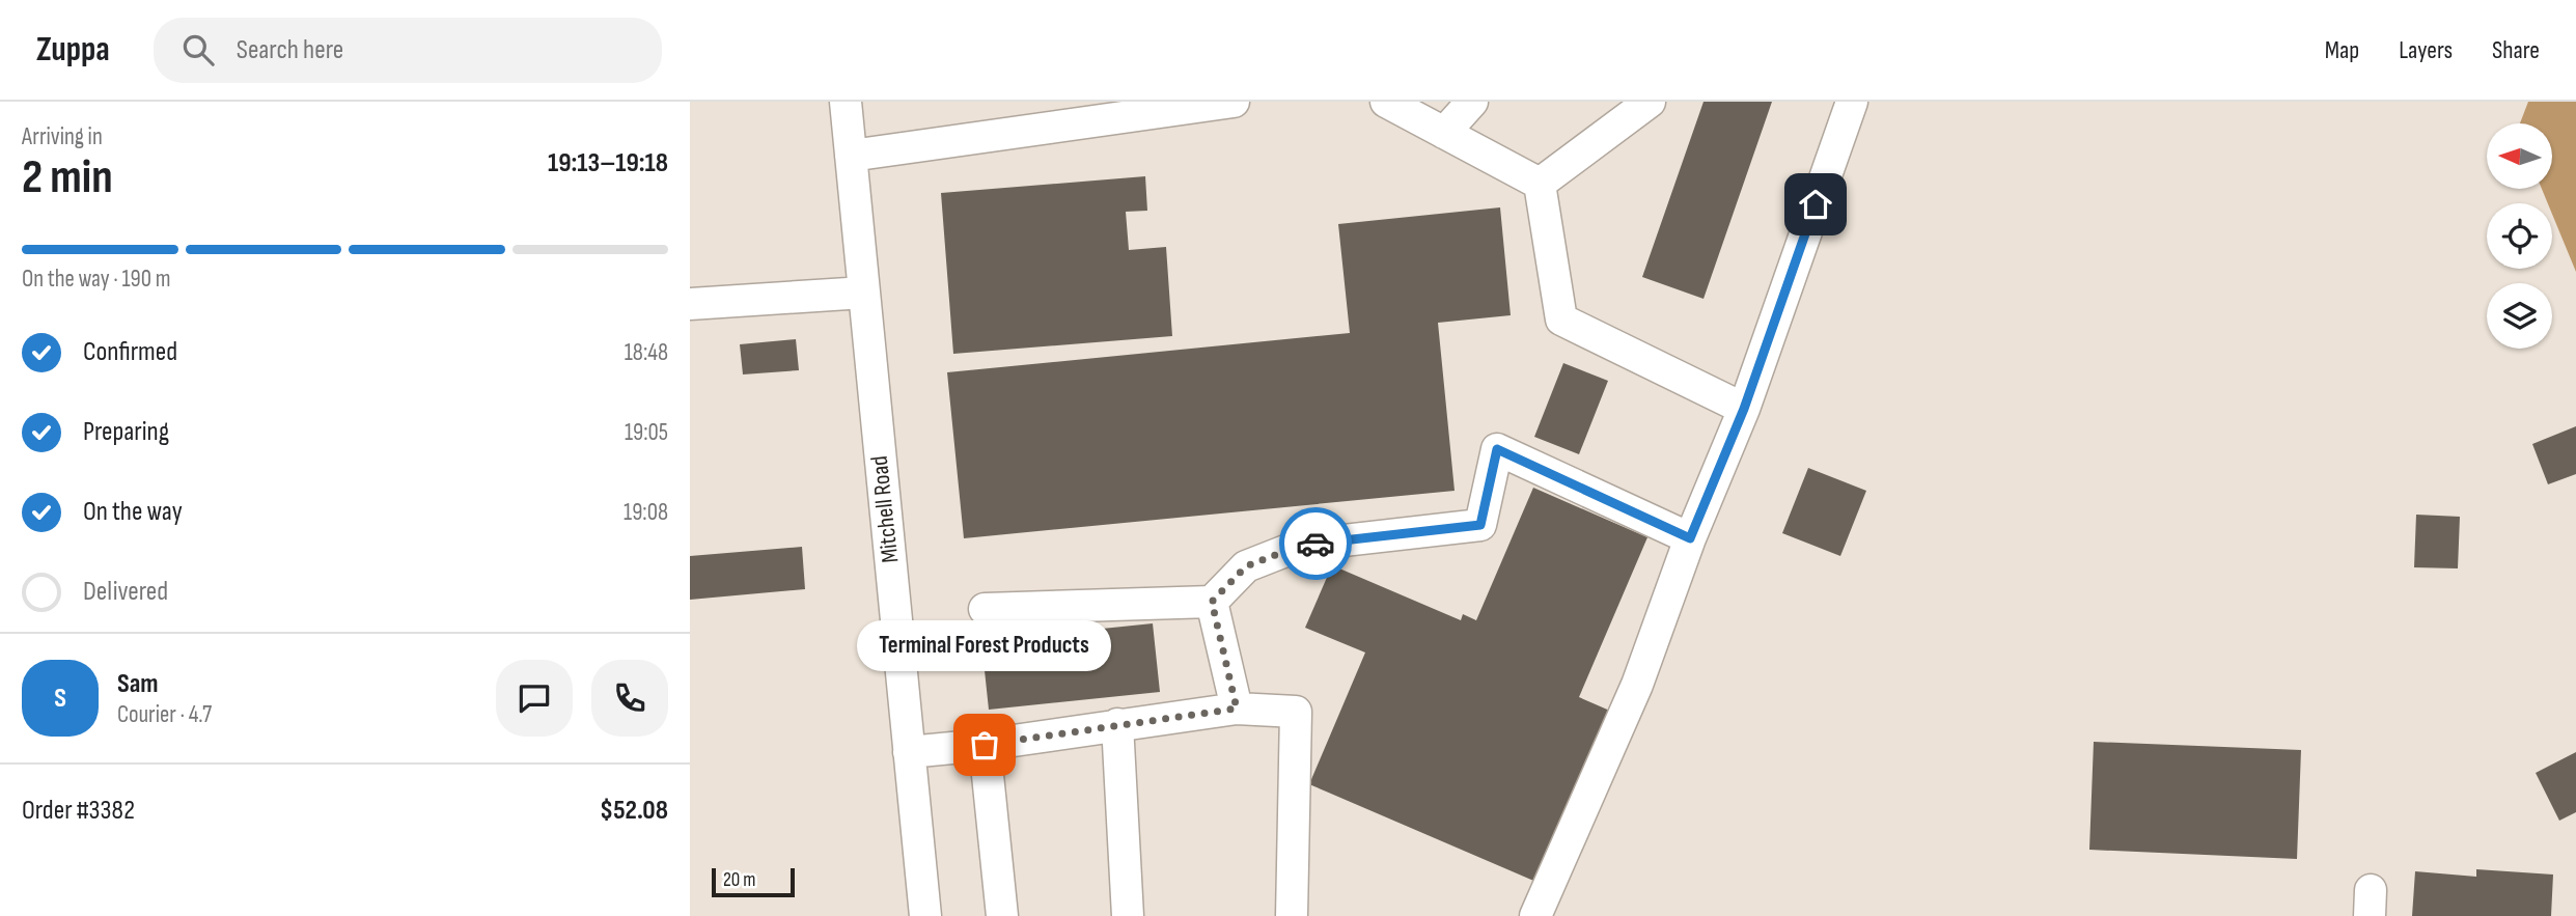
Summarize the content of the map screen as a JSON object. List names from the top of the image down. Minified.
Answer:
{"streets":{"street":["Mitchell Road"]},"places":["Terminal Forest Products"],"scale_bar":"20 m","north":"left","page":{"header":"Zuppa","search":"Search here","nav":["Map","Layers","Share"],"heading":["2 min","Arriving in","19:13–19:18"],"panel":["Sam","Courier · 4.7","Order #3382","$52.08"],"bar":"On the way · 190 m","list":[["Confirmed","18:48"],["Preparing","19:05"],["On the way","19:08"],"Delivered"],"bubble":"Terminal Forest Products","round":"S","scale":"20 m"}}
